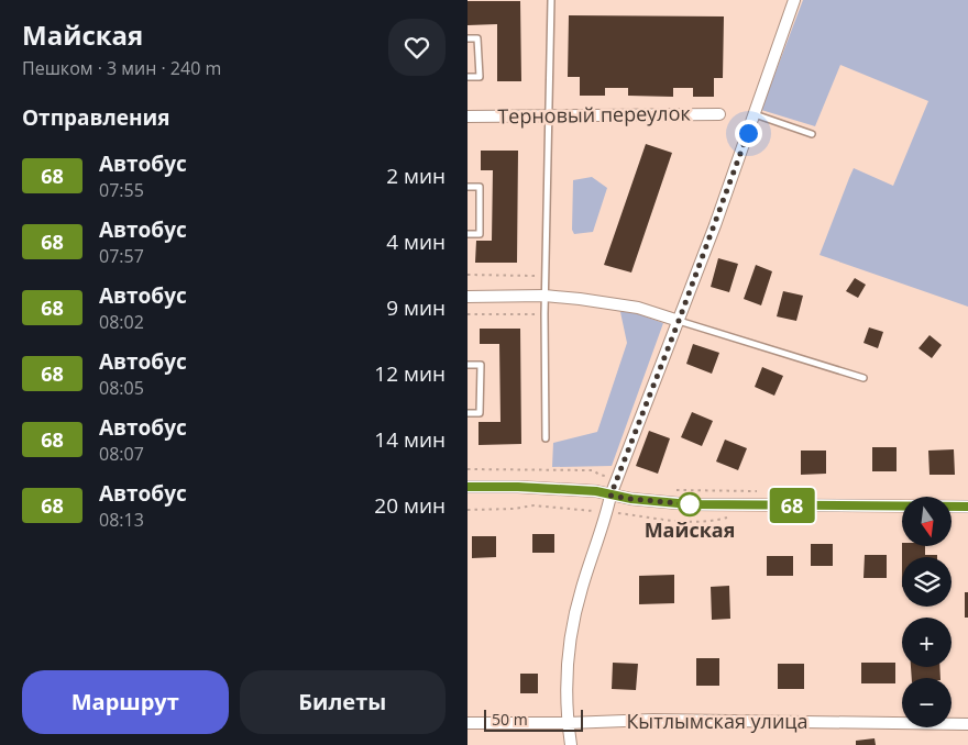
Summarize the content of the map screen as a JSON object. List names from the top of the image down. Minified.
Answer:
{"streets":{"street":["Терновый переулок","Кытлымская улица"]},"places":["Майская"],"lines":["bus line 68"],"scale_bar":"50 m","north":"bottom","page":{"heading":[["Майская","Пешком · 3 мин · 240 m"],"Отправления"],"on_map":"68","list":[{"mark":"68","name":"Автобус","note":"07:55","value":"2 мин"},{"mark":"68","name":"Автобус","note":"07:57","value":"4 мин"},{"mark":"68","name":"Автобус","note":"08:02","value":"9 мин"},{"mark":"68","name":"Автобус","note":"08:05","value":"12 мин"},{"mark":"68","name":"Автобус","note":"08:07","value":"14 мин"},{"mark":"68","name":"Автобус","note":"08:13","value":"20 мин"}],"map_buttons":["+","−"],"buttons":["Маршрут","Билеты"],"scale":"50 m"}}
